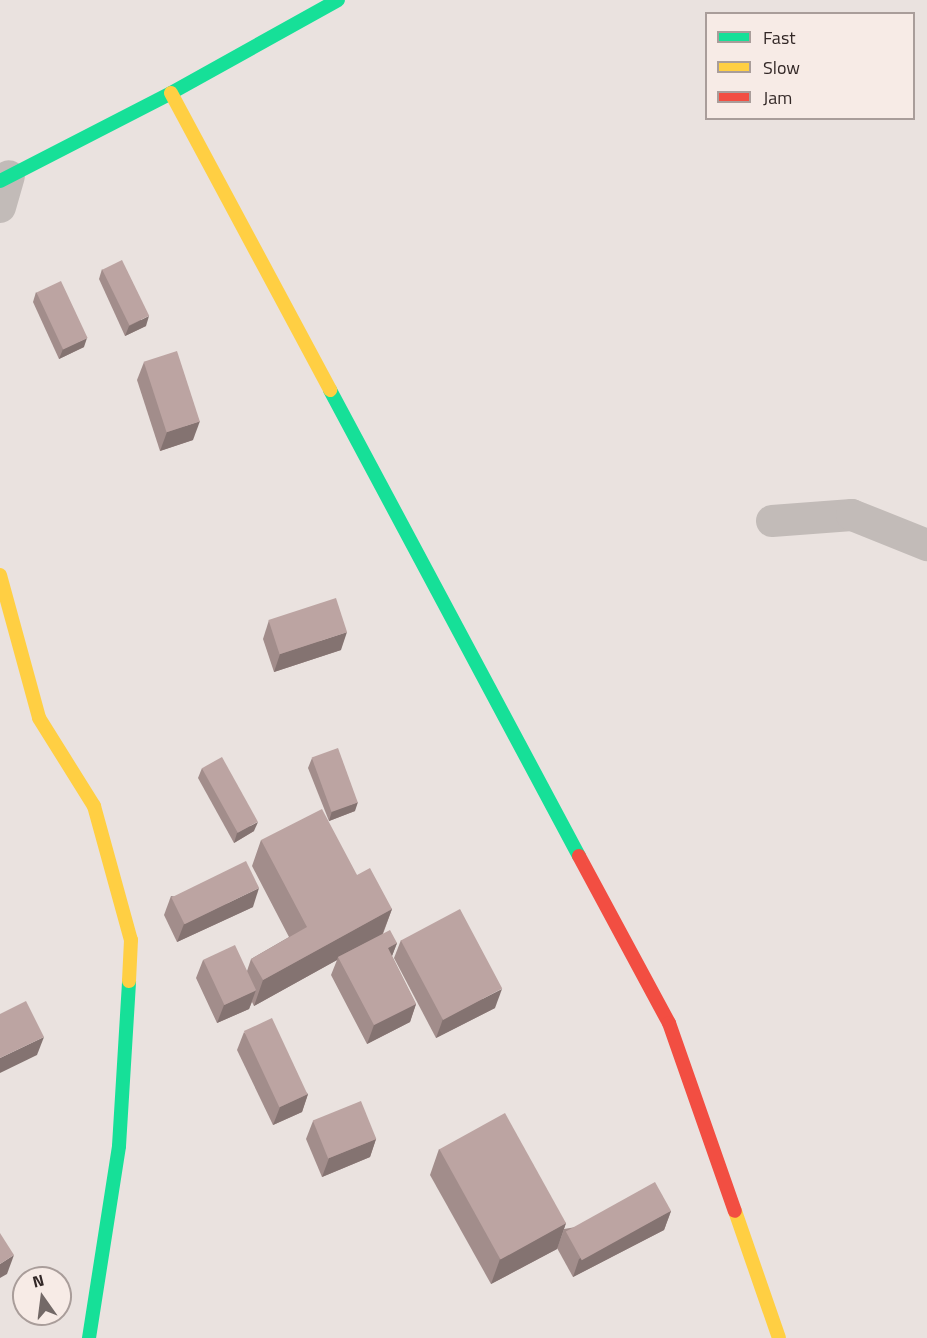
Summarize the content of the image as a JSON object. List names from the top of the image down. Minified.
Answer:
{"legend":["Fast","Slow","Jam"],"north":"top"}
